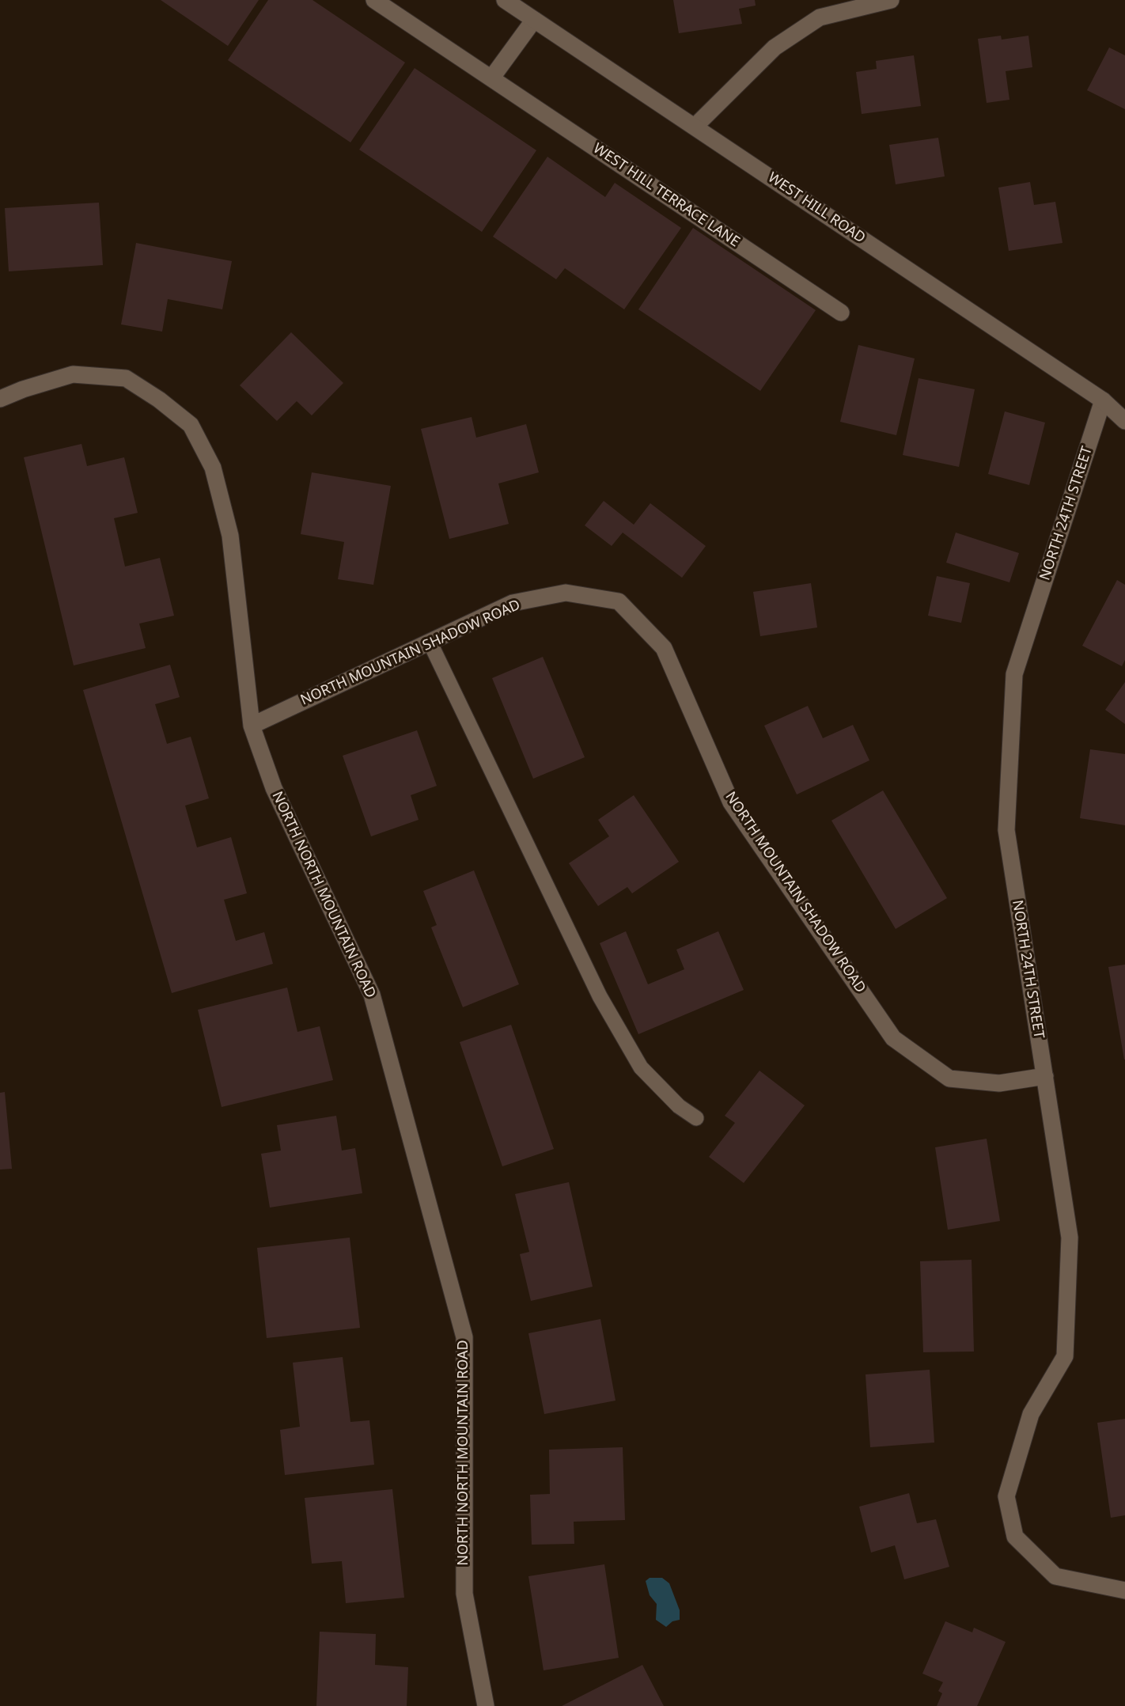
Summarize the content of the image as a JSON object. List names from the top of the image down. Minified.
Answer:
{"streets":{"street":["WEST HILL TERRACE LANE","WEST HILL ROAD","NORTH 24TH STREET","NORTH MOUNTAIN SHADOW ROAD","NORTH NORTH MOUNTAIN ROAD"]},"crossings":[["WEST HILL ROAD","NORTH 24TH STREET"],["NORTH 24TH STREET","NORTH MOUNTAIN SHADOW ROAD"],["NORTH MOUNTAIN SHADOW ROAD","NORTH NORTH MOUNTAIN ROAD"]]}
